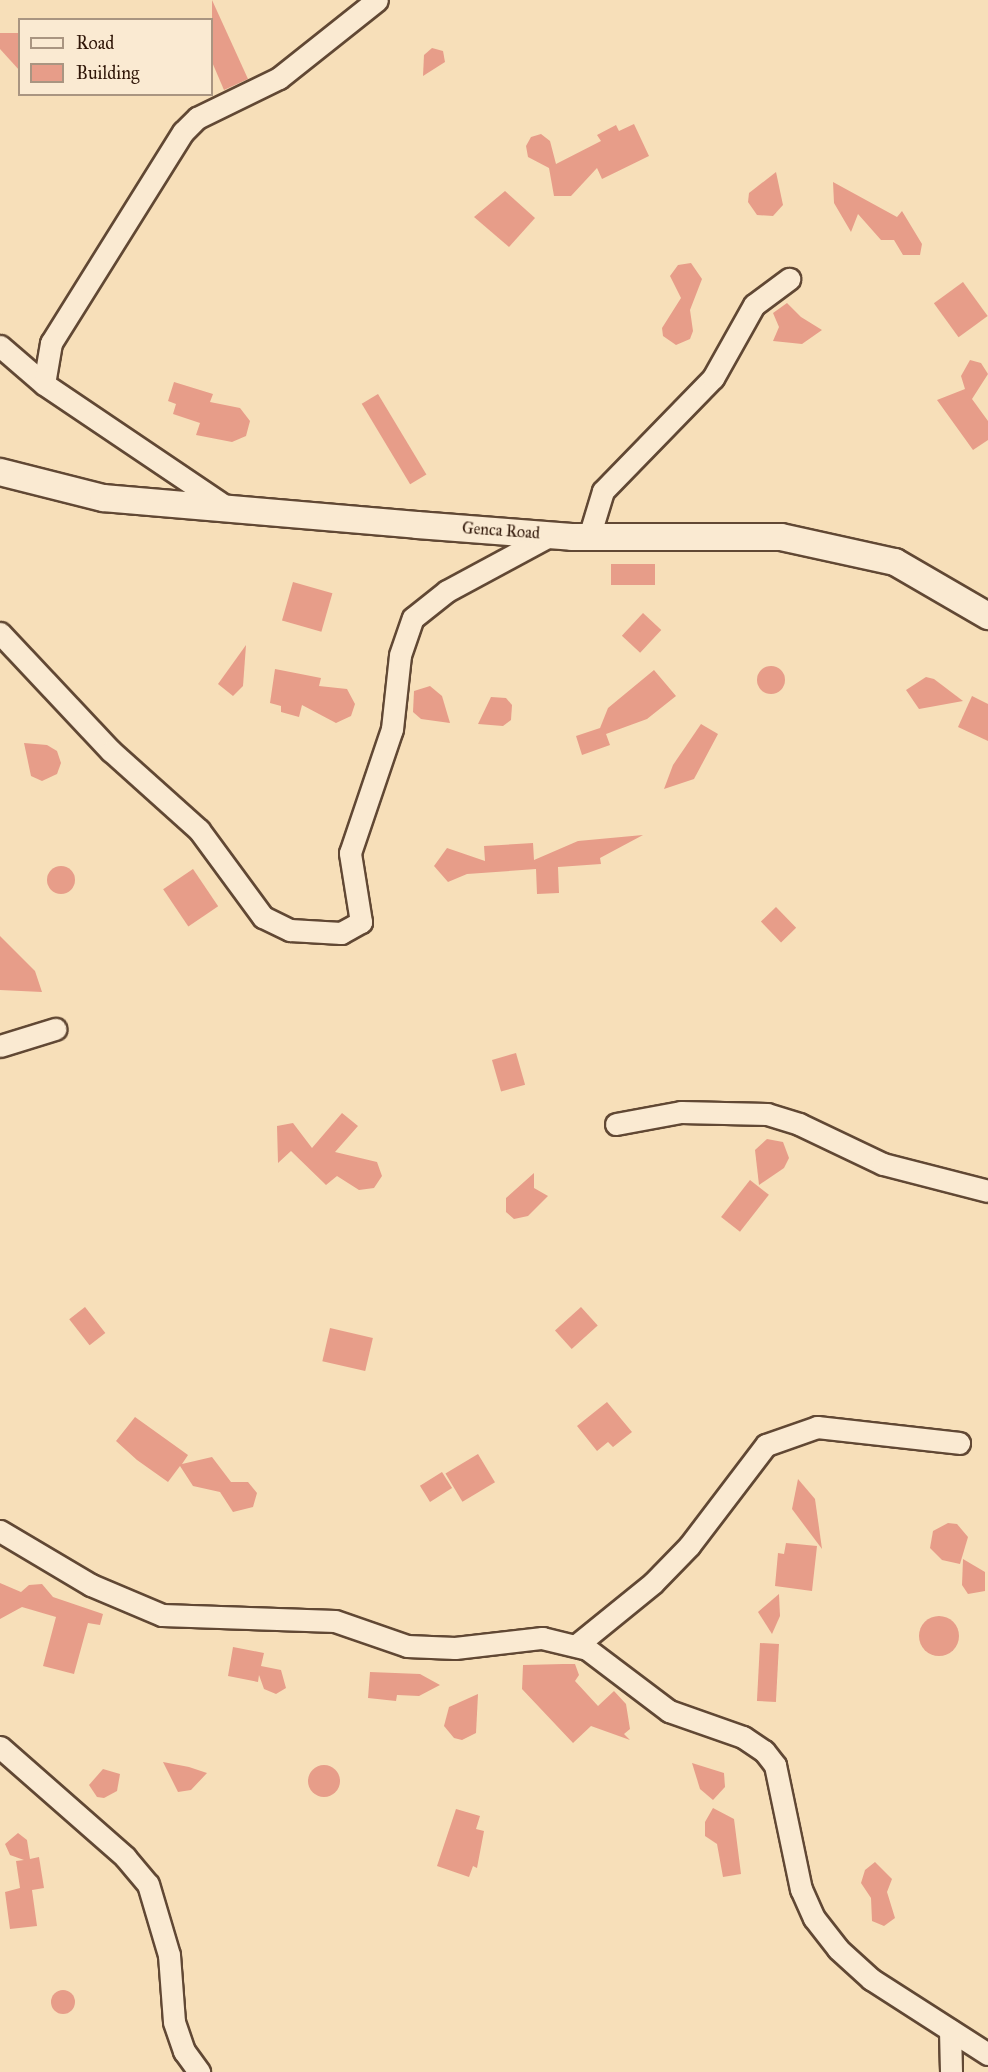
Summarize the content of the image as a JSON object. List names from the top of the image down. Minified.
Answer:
{"streets":{"street":["Genca Road"]},"legend":["Road","Building"]}
